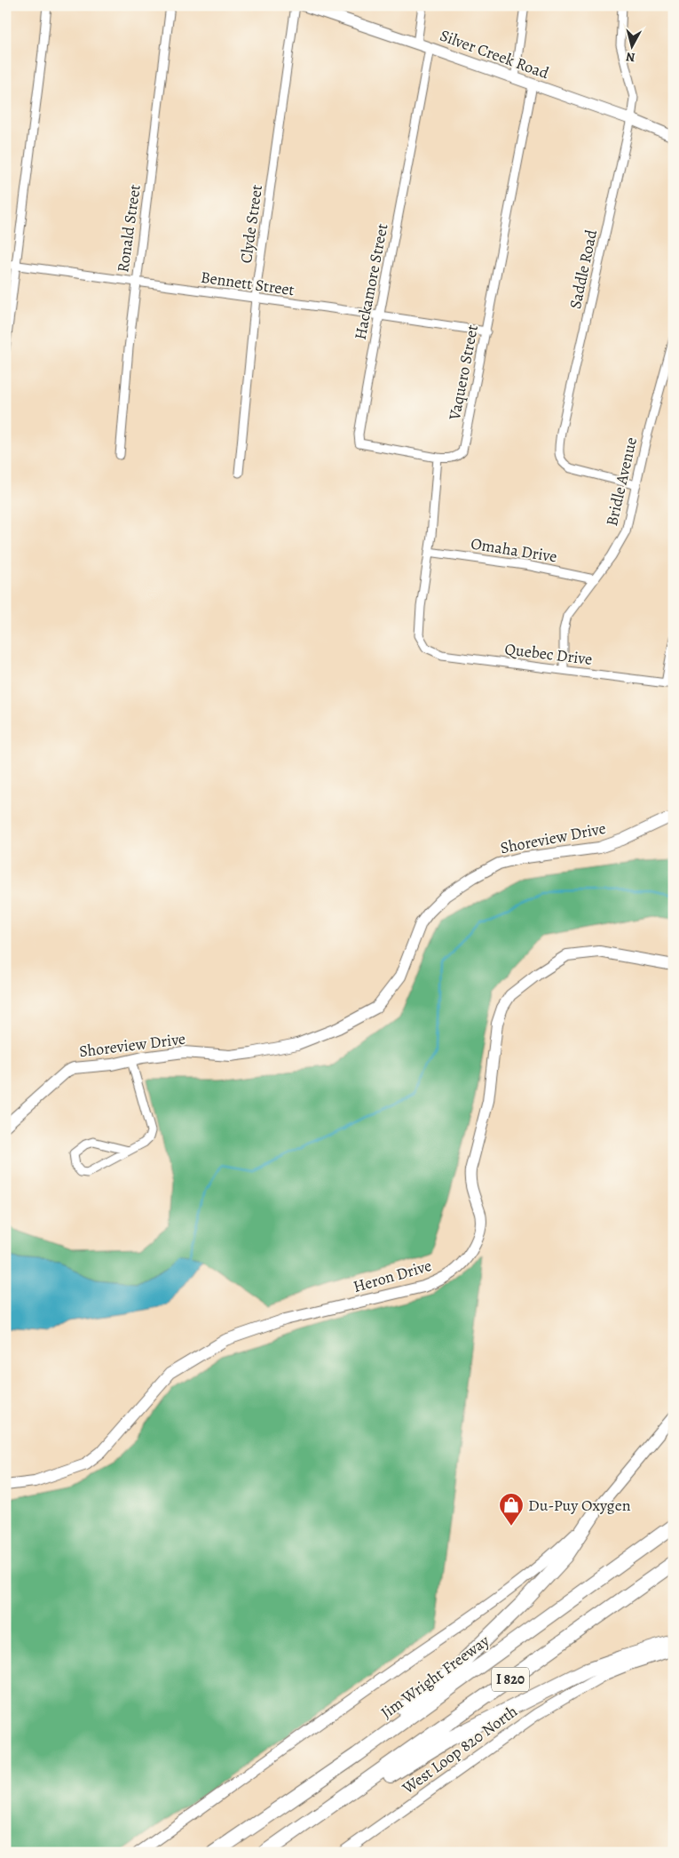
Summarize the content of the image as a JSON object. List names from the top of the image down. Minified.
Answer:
{"streets":{"highway":["Jim Wright Freeway","I 820"],"street":["Silver Creek Road","Clyde Street","Ronald Street","Saddle Road","Hackamore Street","Bennett Street","Vaquero Street","Bridle Avenue","Omaha Drive","Quebec Drive","Shoreview Drive","Heron Drive","West Loop 820 North"]},"crossings":[["Silver Creek Road","Saddle Road"],["Silver Creek Road","Hackamore Street"],["Silver Creek Road","Vaquero Street"],["Clyde Street","Bennett Street"],["Ronald Street","Bennett Street"],["Saddle Road","Bridle Avenue"],["Hackamore Street","Bennett Street"],["Hackamore Street","Vaquero Street"],["Bennett Street","Vaquero Street"],["Bridle Avenue","Omaha Drive"],["Bridle Avenue","Quebec Drive"],["Omaha Drive","Quebec Drive"]],"places":{"shop":["Du-Puy Oxygen"]},"north":"bottom"}
